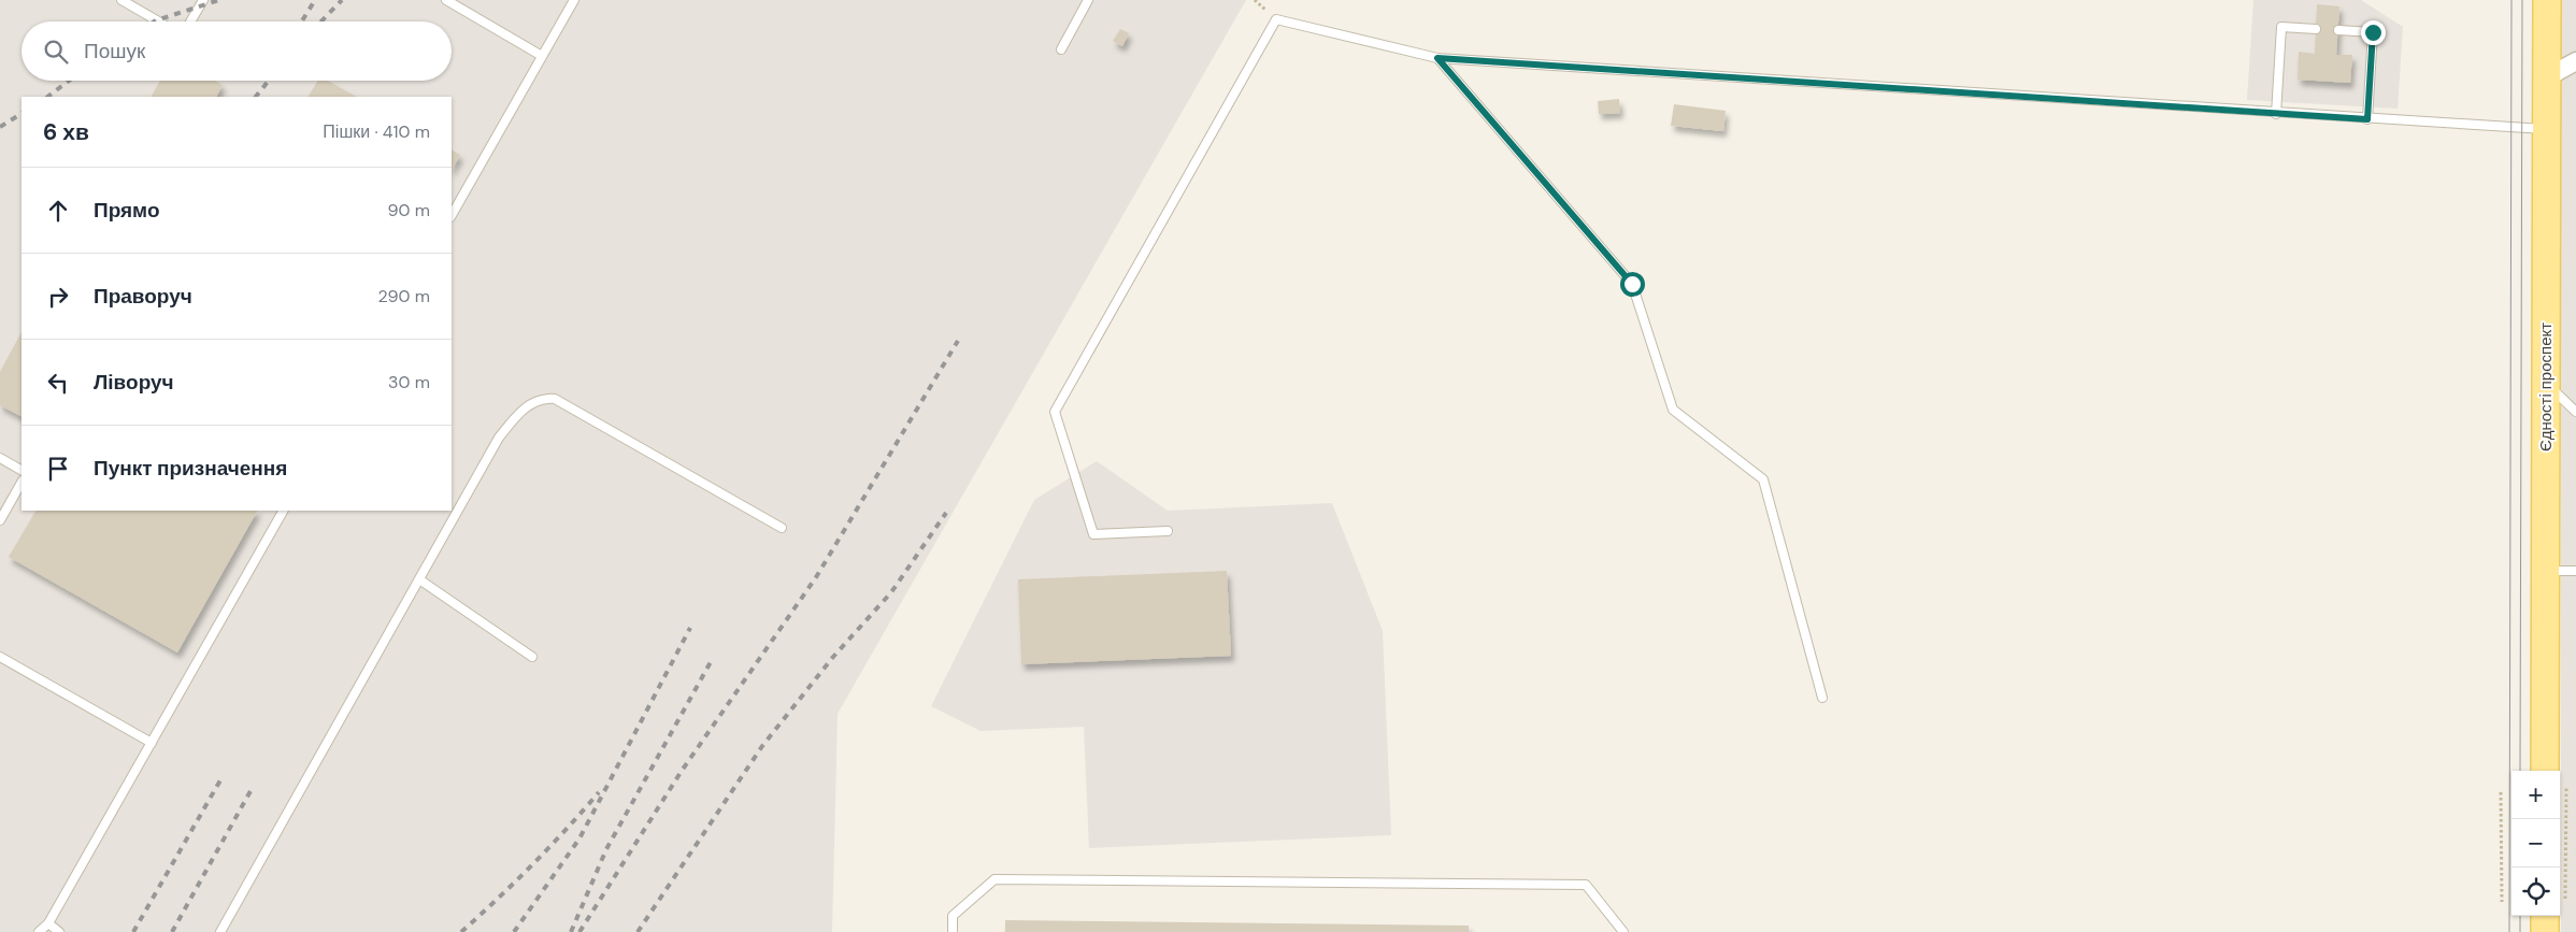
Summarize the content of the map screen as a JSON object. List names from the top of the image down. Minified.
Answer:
{"streets":{"main road":["Єдності проспект"]},"page":{"search":"Пошук","heading":["6 хв","Пішки · 410 m"],"list":[["Прямо","90 m"],["Праворуч","290 m"],["Ліворуч","30 m"],"Пункт призначення"],"map_buttons":["+","−"]}}
